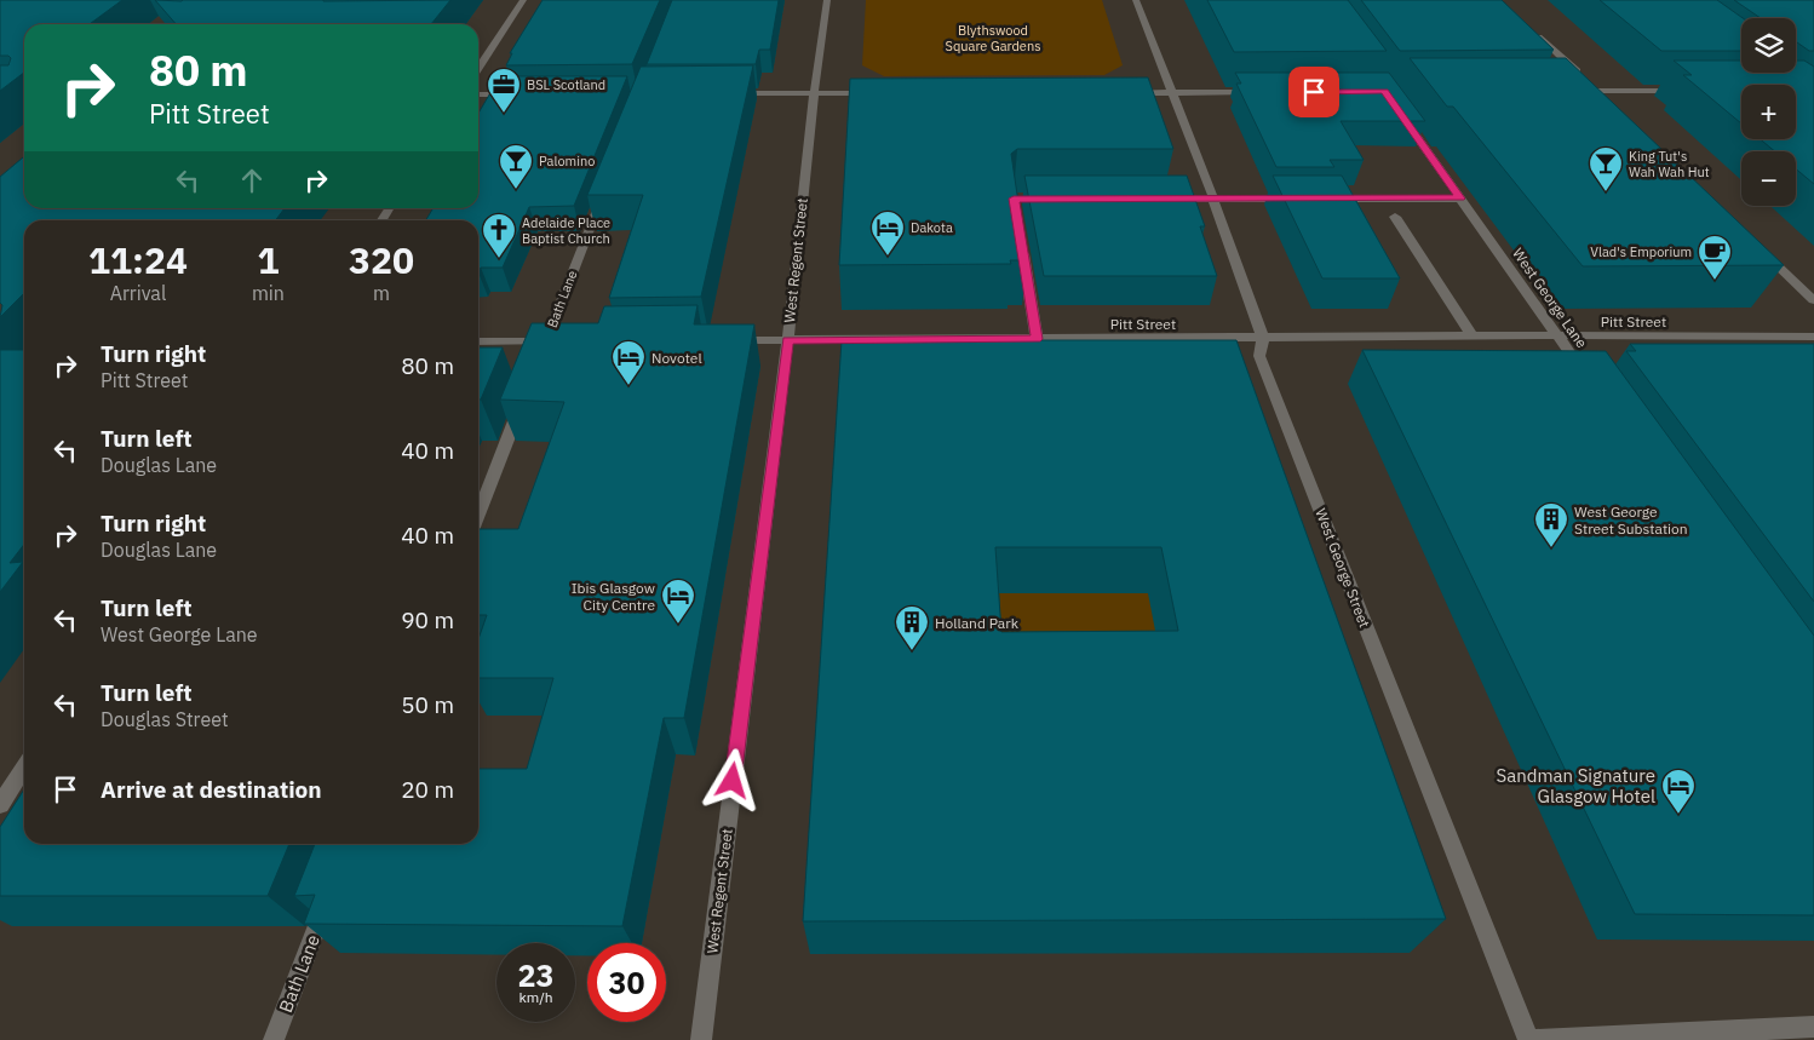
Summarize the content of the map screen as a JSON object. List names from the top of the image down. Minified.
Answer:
{"streets":{"street":["West Regent Street","West George Lane","Bath Lane","Pitt Street","West George Street"]},"crossings":[["West Regent Street","Pitt Street"],["West George Lane","Pitt Street"],["Pitt Street","West George Street"]],"parks":["Blythswood Square Gardens"],"places":{"office":["BSL Scotland"],"bar":["Palomino","King Tut's Wah Wah Hut"],"hotel":["Dakota","Novotel","Ibis Glasgow City Centre","Sandman Signature Glasgow Hotel"],"church":["Adelaide Place Baptist Church"],"cafe":["Vlad's Emporium"],"building":["West George Street Substation","Holland Park"]},"page":{"map_buttons":["+","−"],"turn":["80 m","Pitt Street"],"eta":["11:24","Arrival","1","min","320","m"],"list":[{"name":"Turn right","note":"Pitt Street","value":"80 m"},{"name":"Turn left","note":"Douglas Lane","value":"40 m"},{"name":"Turn right","note":"Douglas Lane","value":"40 m"},{"name":"Turn left","note":"West George Lane","value":"90 m"},{"name":"Turn left","note":"Douglas Street","value":"50 m"},{"name":"Arrive at destination","value":"20 m"}],"speed":"23 km/h","limit":"30"}}
